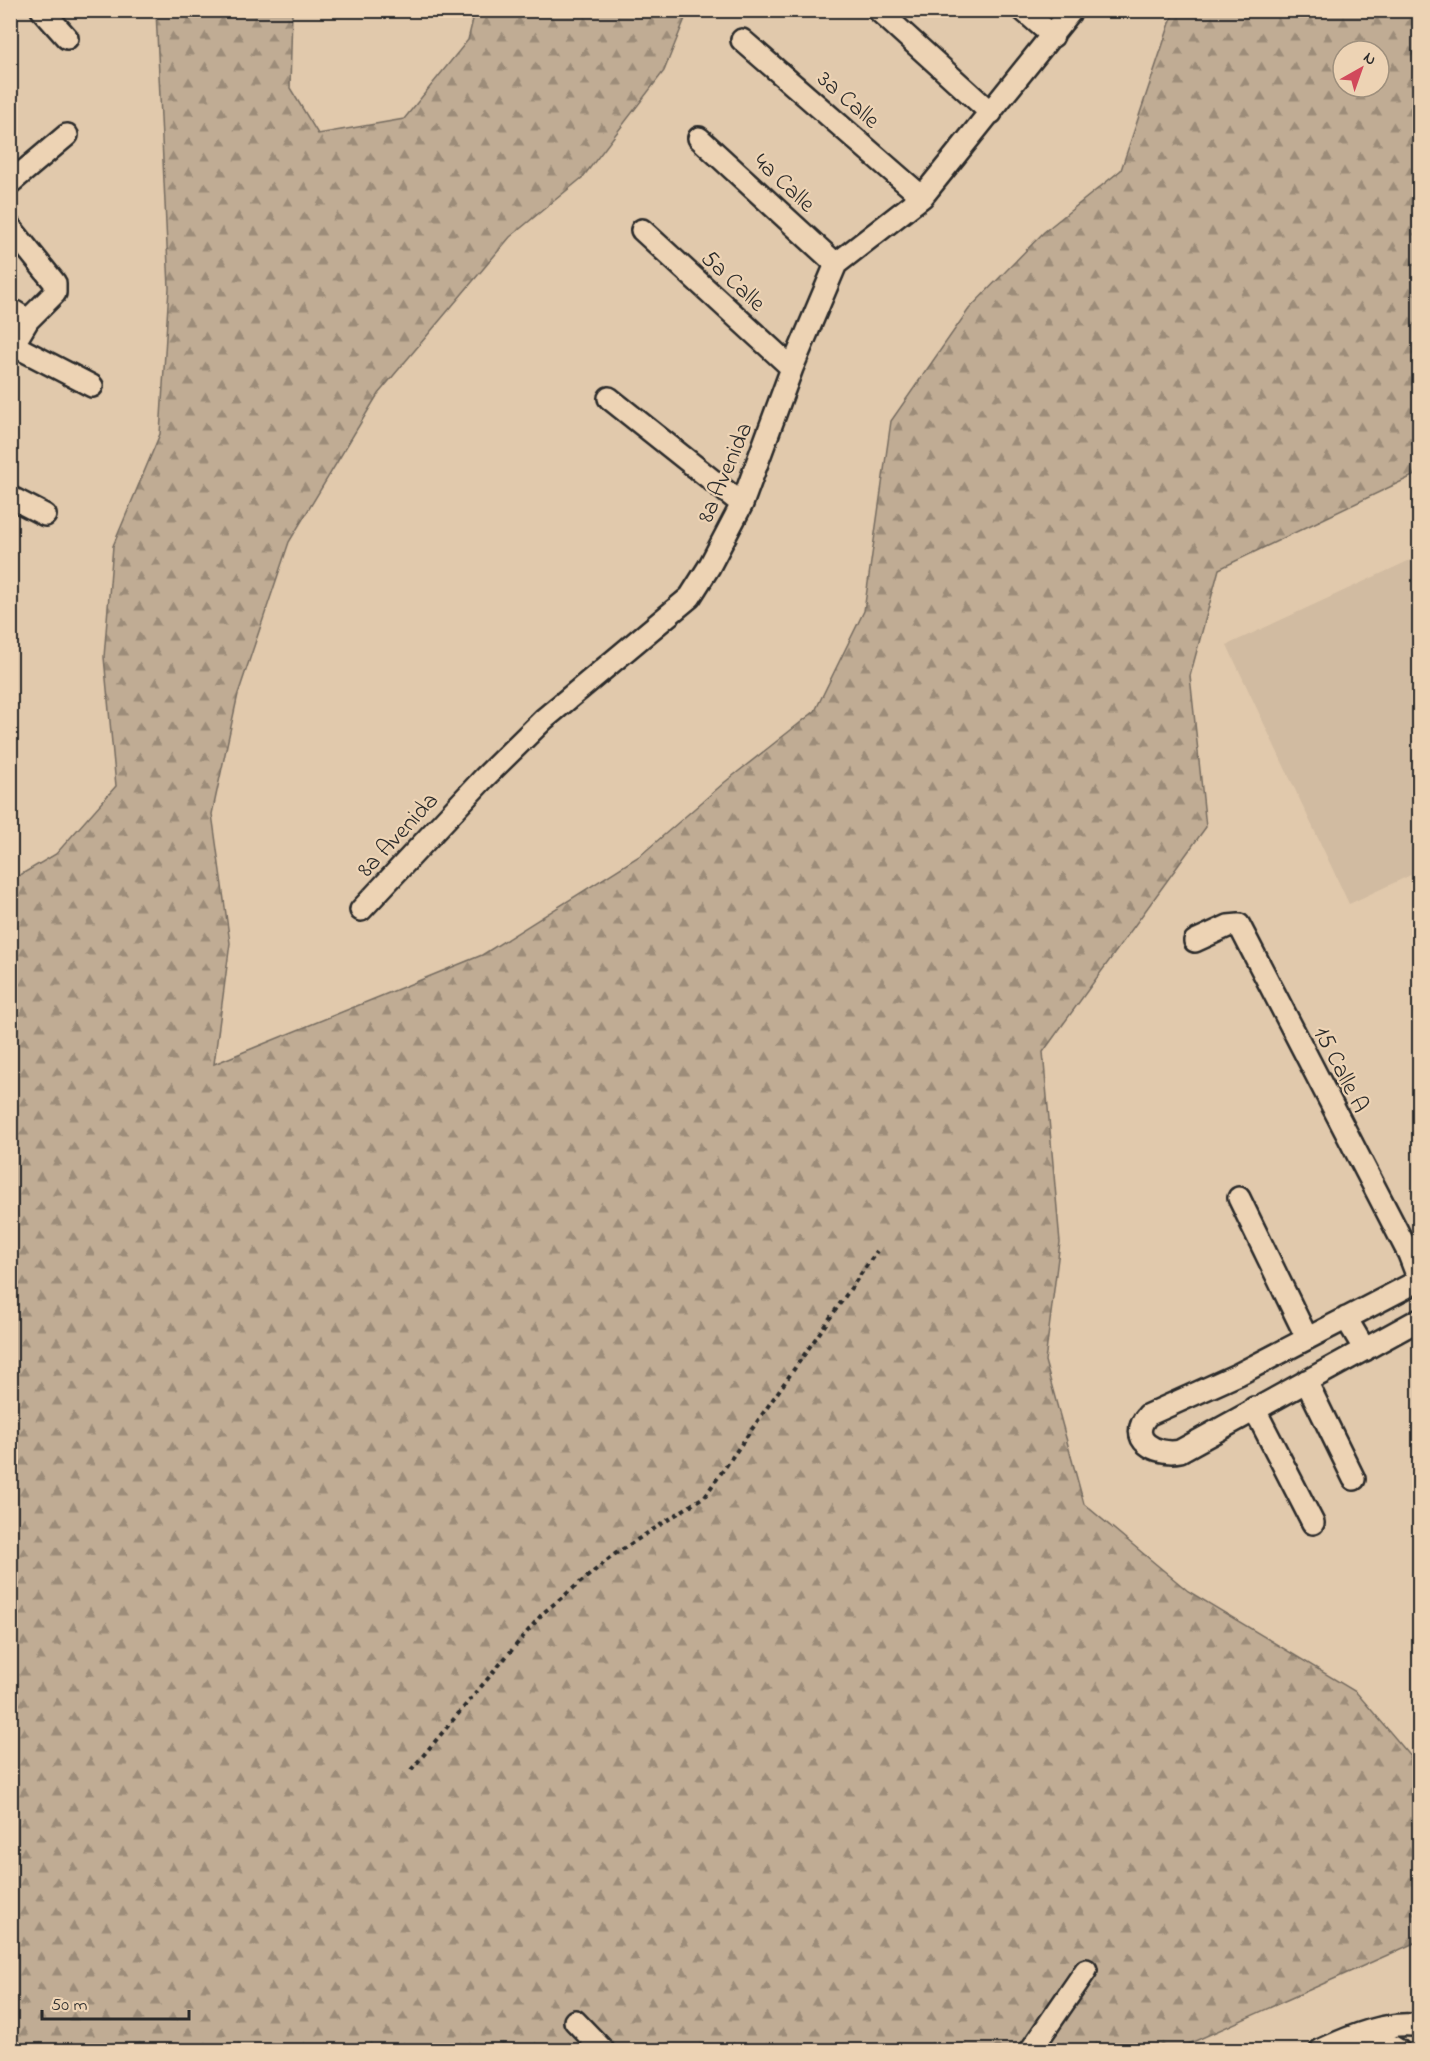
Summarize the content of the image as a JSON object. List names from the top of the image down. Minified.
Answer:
{"streets":{"street":["3a Calle","4a Calle","5a Calle","8a Avenida","15 Calle A"]},"crossings":[["3a Calle","8a Avenida"],["4a Calle","8a Avenida"],["5a Calle","8a Avenida"]],"scale_bar":"50 m","north":"top right"}
